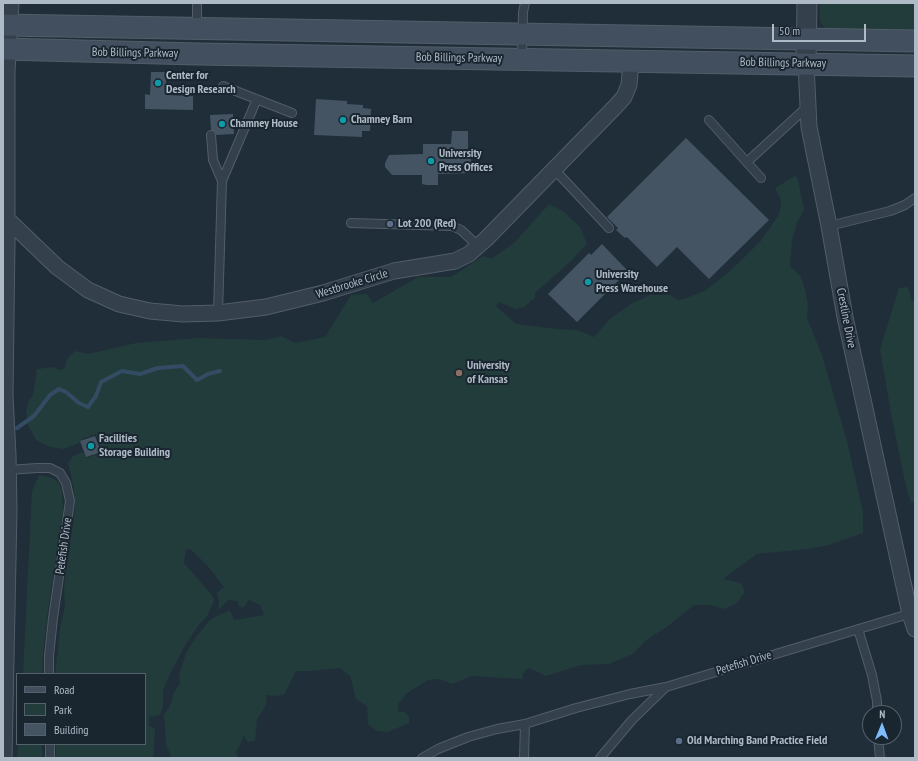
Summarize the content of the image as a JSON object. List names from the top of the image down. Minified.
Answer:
{"streets":{"main road":["Bob Billings Parkway"],"street":["Westbrooke Circle","Crestline Drive"],"lane":["Petefish Drive"]},"crossings":[["Bob Billings Parkway","Westbrooke Circle"],["Bob Billings Parkway","Crestline Drive"],["Crestline Drive","Petefish Drive"]],"places":["Center for Design Research","Chamney Barn","Chamney House","University Press Offices","Lot 200 (Red)","University Press Warehouse","University of Kansas","Facilities Storage Building","Old Marching Band Practice Field"],"legend":["Road","Park","Building"],"scale_bar":"50 m","north":"top"}
